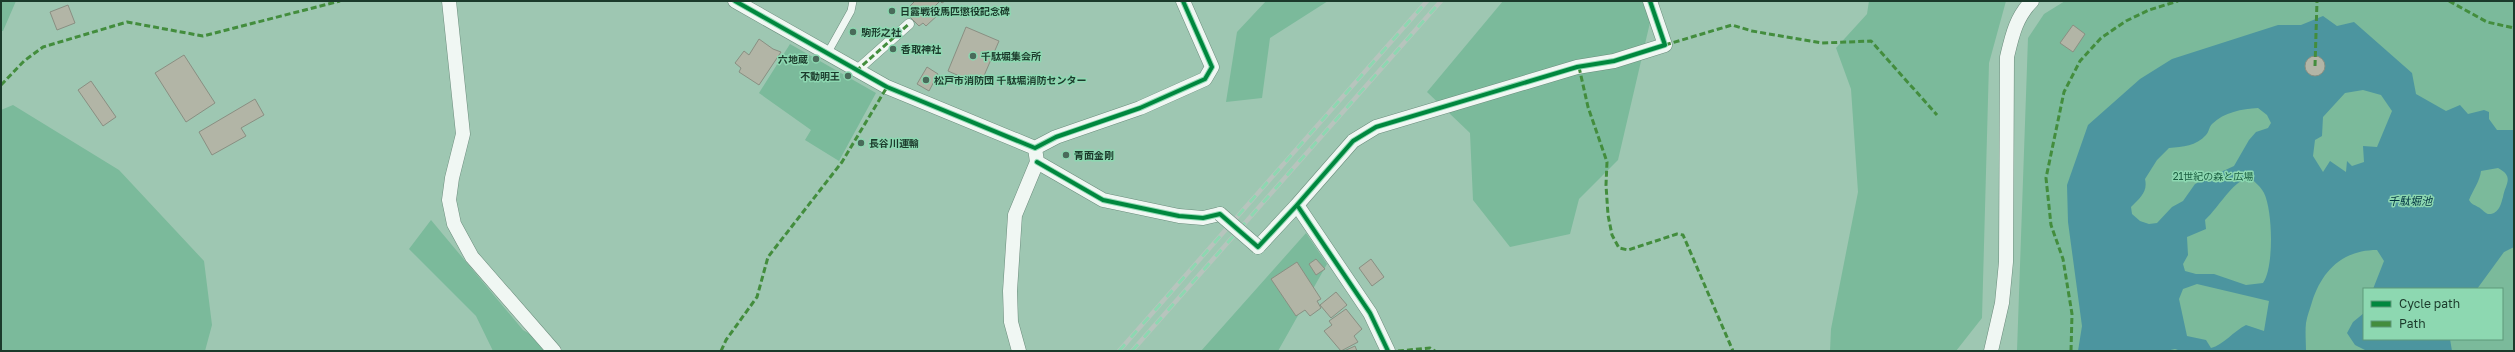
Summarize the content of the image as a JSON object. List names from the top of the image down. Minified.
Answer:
{"water":["千駄堀池"],"parks":["21世紀の森と広場"],"places":["日露戦役馬匹懲役記念碑","駒形之社","香取神社","千駄堀集会所","六地蔵","不動明王","松戸市消防団 千駄堀消防センター","長谷川運輸","青面金剛"],"legend":["Cycle path","Path"]}
